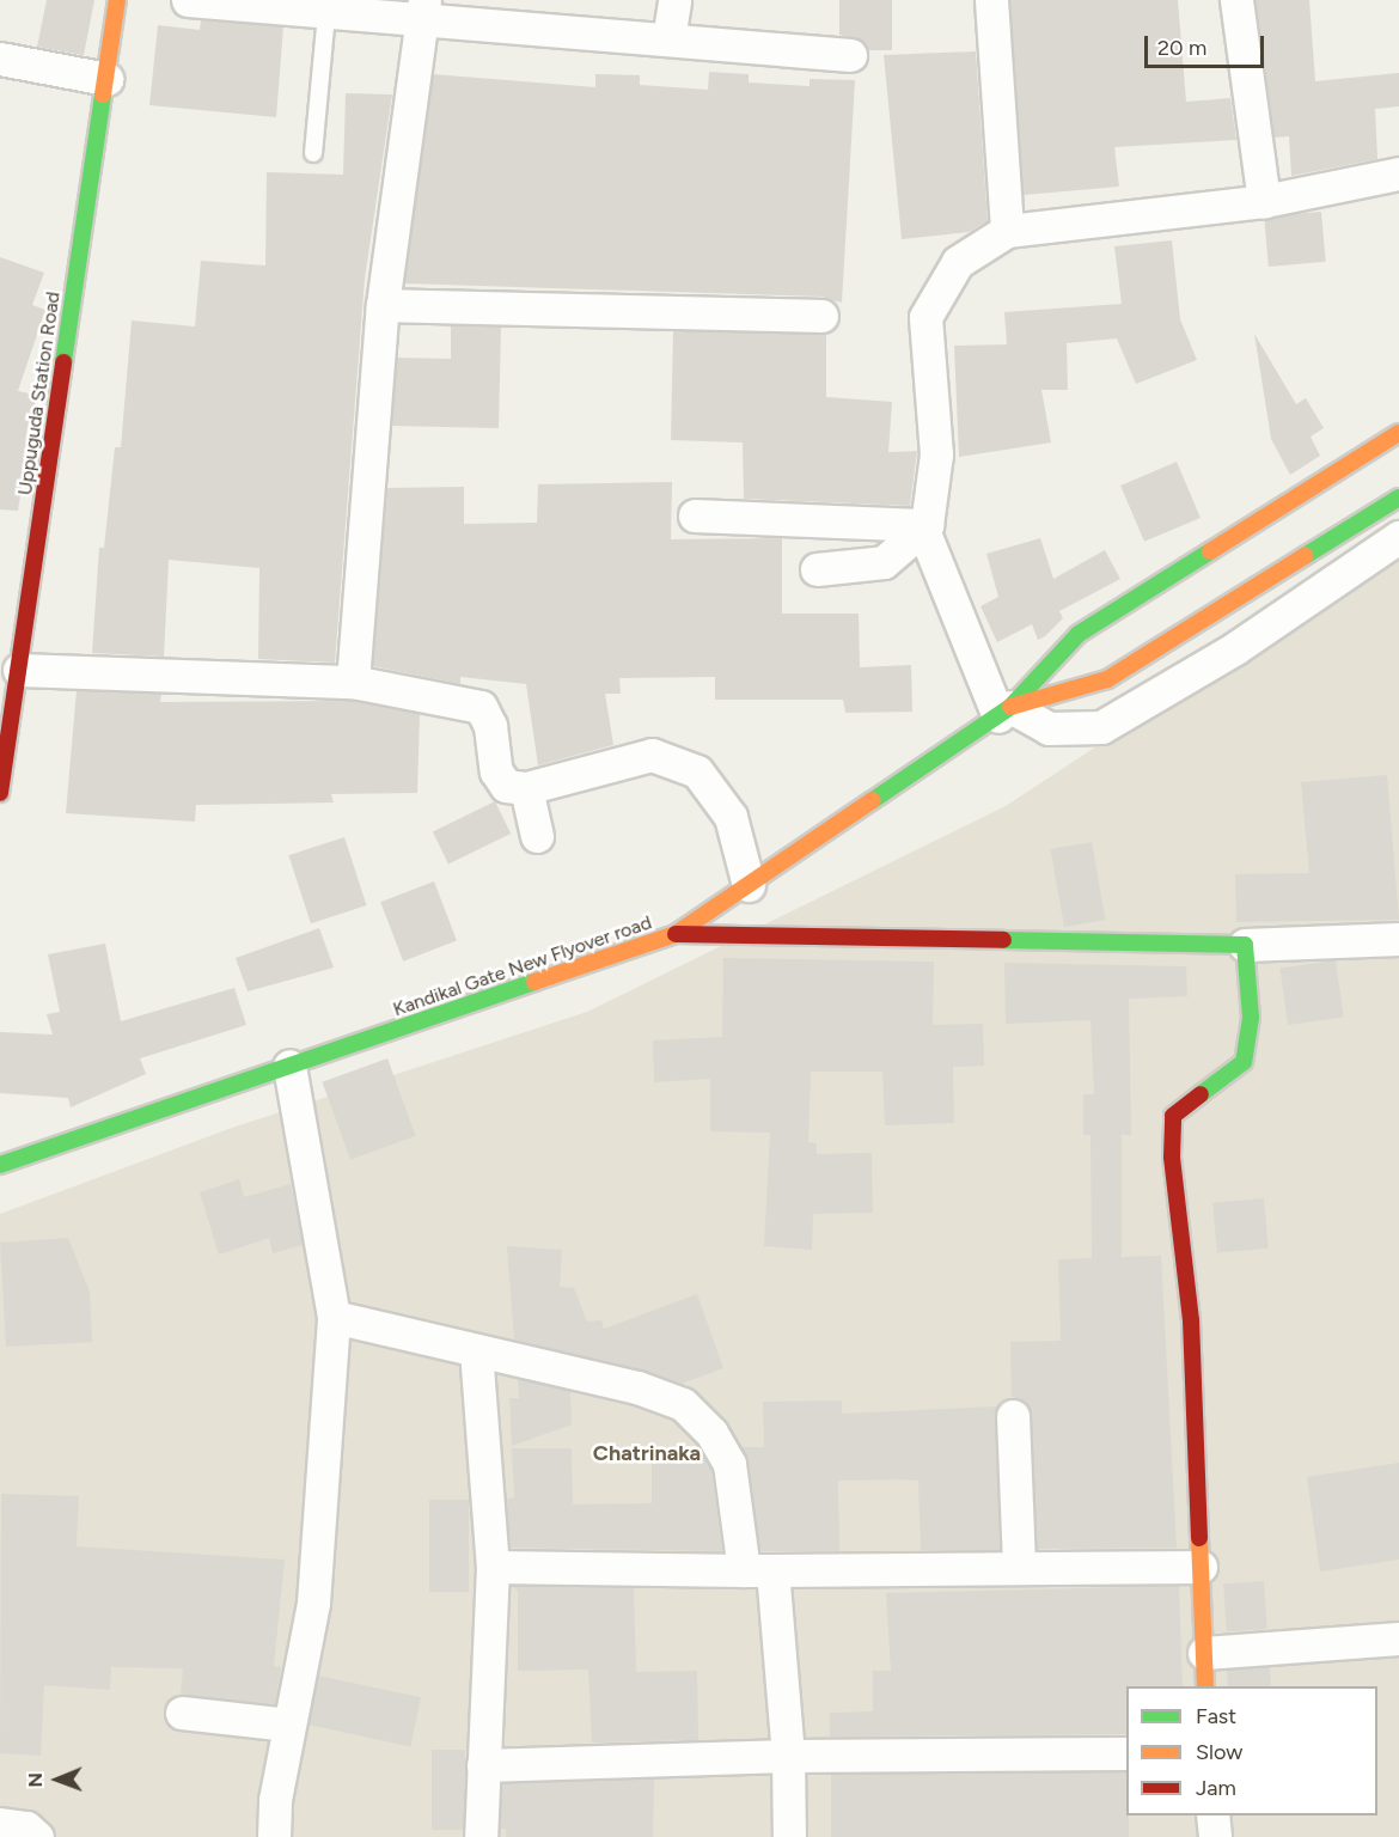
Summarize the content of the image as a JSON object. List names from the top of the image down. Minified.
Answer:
{"streets":{"street":["Uppuguda Station Road","Kandikal Gate New Flyover road"]},"districts":["Chatrinaka"],"legend":["Fast","Slow","Jam"],"scale_bar":"20 m","north":"left"}
